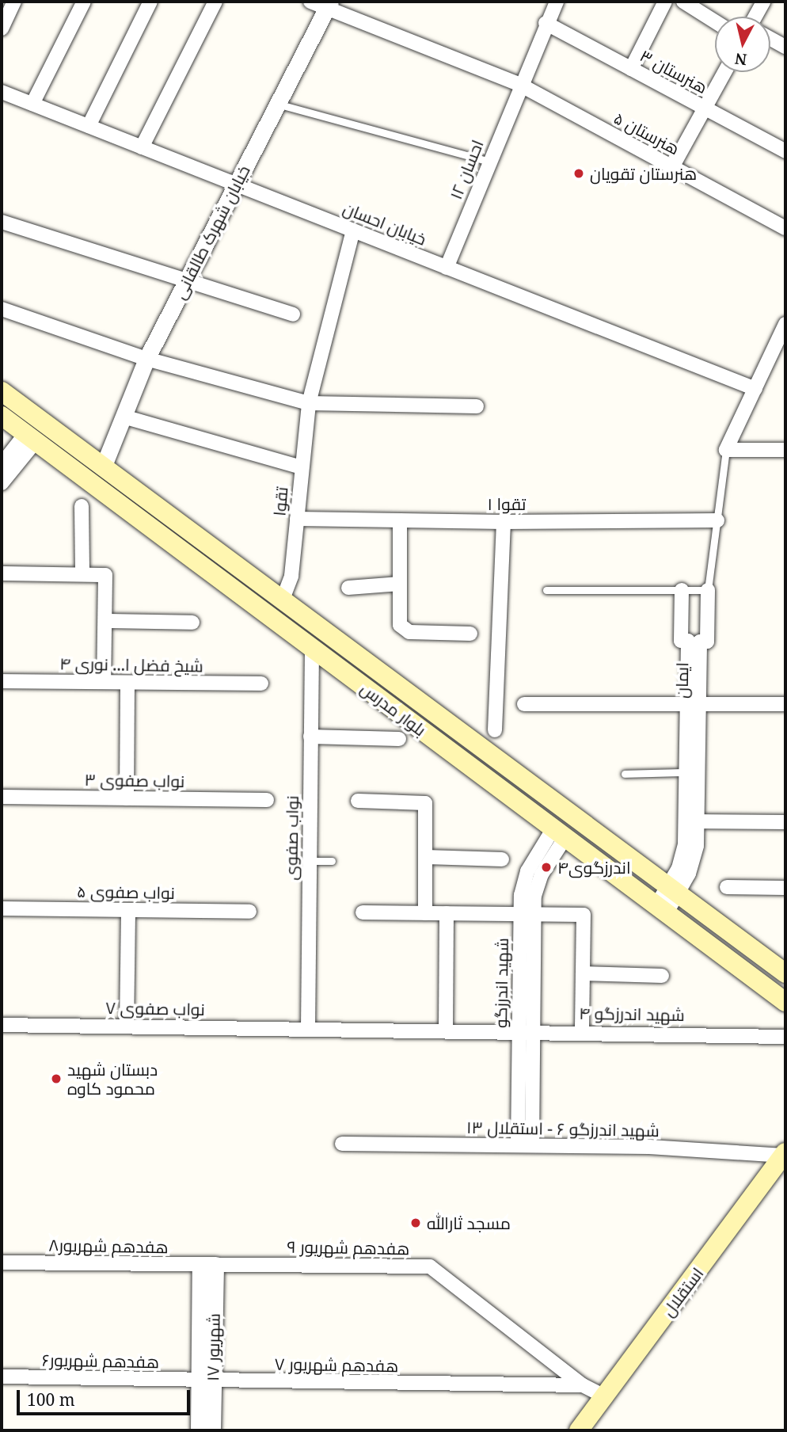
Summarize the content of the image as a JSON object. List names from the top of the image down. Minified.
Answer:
{"streets":{"main road":["بلوار مدرس","استقلال"],"street":["هنرستان ۳","هنرستان ۵","احسان ۱۲","خیابان احسان","خیابان شهرک طالقانی","تقوا","تقوا ۱","شیخ فضل ا... نوری ۴","ایمان","نواب صفوی ۳","نواب صفوی","نواب صفوی ۵","شهید اندرزگو","نواب صفوی ۷","شهید اندرزگو ۴","شهید اندرزگو ۶ - استقلال ۱۳","هفدهم شهریور۸","هفدهم شهریور ۹","۱۷ شهریور","هفدهم شهریور۶","هفدهم شهریور ۷"]},"crossings":[["هنرستان ۳","احسان ۱۲"],["هنرستان ۵","احسان ۱۲"],["هنرستان ۵","خیابان شهرک طالقانی"],["احسان ۱۲","خیابان احسان"],["خیابان احسان","خیابان شهرک طالقانی"],["خیابان احسان","تقوا"],["خیابان شهرک طالقانی","بلوار مدرس"],["تقوا","تقوا ۱"],["تقوا","بلوار مدرس"],["تقوا ۱","ایمان"],["ایمان","بلوار مدرس"],["بلوار مدرس","نواب صفوی"],["بلوار مدرس","شهید اندرزگو"],["نواب صفوی","نواب صفوی ۷"],["شهید اندرزگو","شهید اندرزگو ۴"],["شهید اندرزگو","شهید اندرزگو ۶ - استقلال ۱۳"],["نواب صفوی ۷","شهید اندرزگو ۴"],["شهید اندرزگو ۶ - استقلال ۱۳","استقلال"],["هفدهم شهریور۸","هفدهم شهریور ۹"],["هفدهم شهریور۸","۱۷ شهریور"],["هفدهم شهریور ۹","استقلال"],["هفدهم شهریور ۹","۱۷ شهریور"],["هفدهم شهریور ۹","هفدهم شهریور ۷"],["۱۷ شهریور","هفدهم شهریور۶"],["۱۷ شهریور","هفدهم شهریور ۷"],["هفدهم شهریور۶","هفدهم شهریور ۷"]],"places":["هنرستان تقویان","اندرزگوی۴","دبستان شهید محمود کاوه","مسجد ثارالله"],"scale_bar":"100 m","north":"bottom"}
